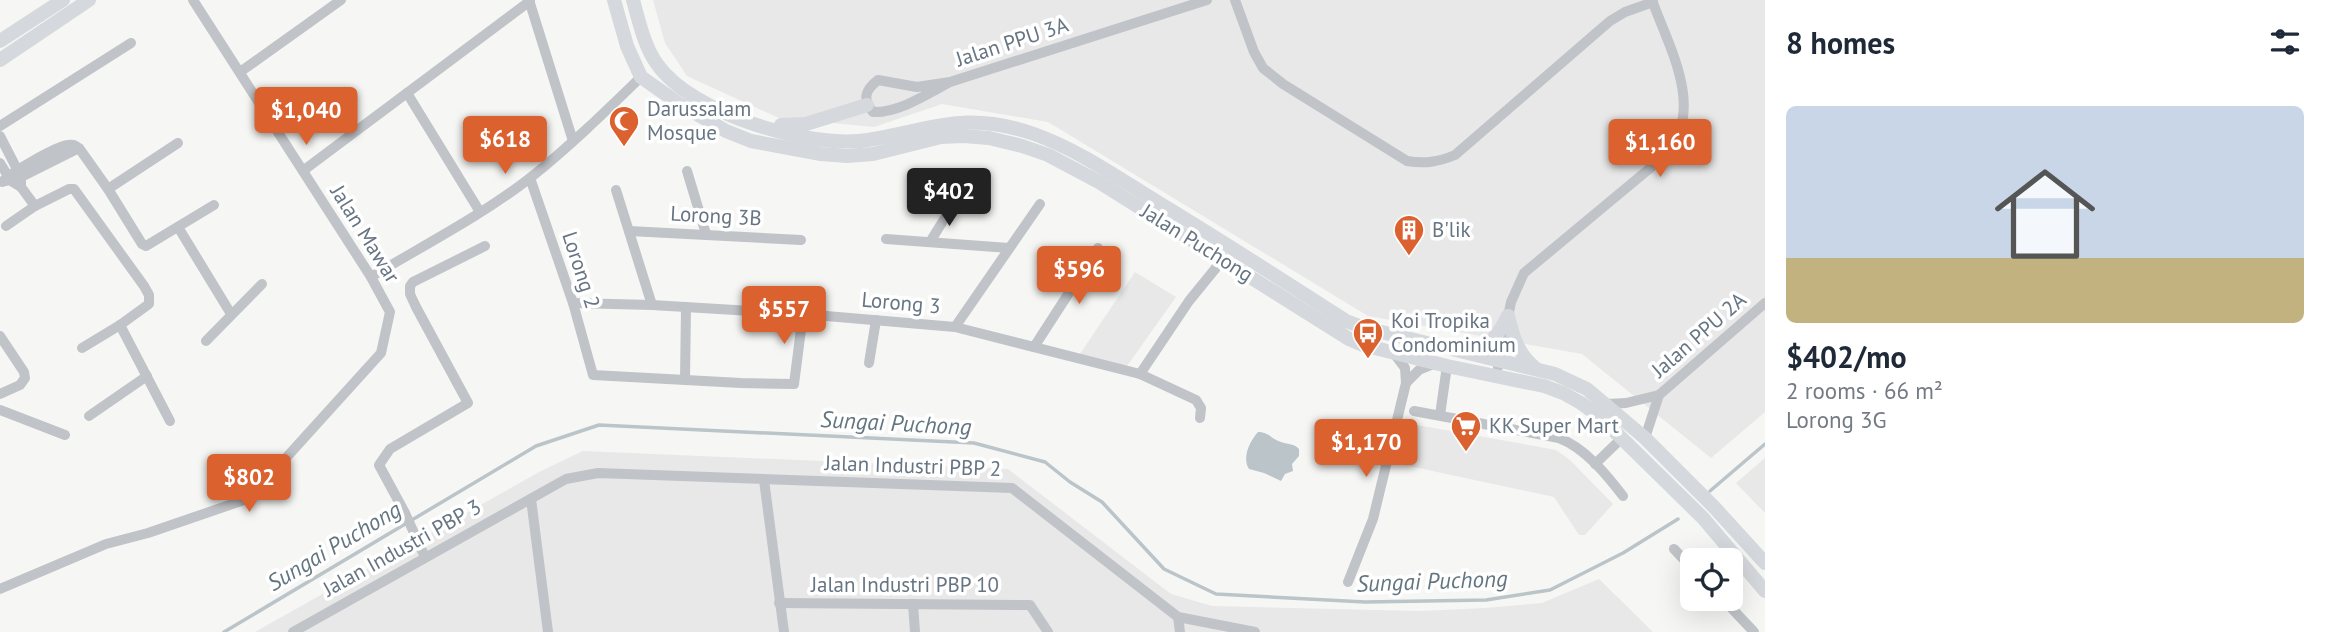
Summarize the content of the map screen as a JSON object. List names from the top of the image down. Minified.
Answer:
{"streets":{"main road":["Jalan Puchong"],"street":["Jalan PPU 3A","Lorong 3B","Jalan Mawar","Lorong 2","Lorong 3","Jalan PPU 2A","Jalan Industri PBP 2","Jalan Industri PBP 3","Jalan Industri PBP 10"]},"crossings":[["Lorong 2","Lorong 3"],["Jalan Industri PBP 2","Jalan Industri PBP 3"]],"water":["Sungai Puchong"],"places":{"mosque":["Darussalam Mosque"],"building":["B'lik"],"bus stop":["Koi Tropika Condominium"],"supermarket":["KK Super Mart"]},"page":{"heading":"8 homes","list":[{"name":"$402/mo","note":"2 rooms · 66 m² · Lorong 3G"}],"price":["$1,040","$618","$1,160","$402","$596","$557","$1,170","$802"]}}
